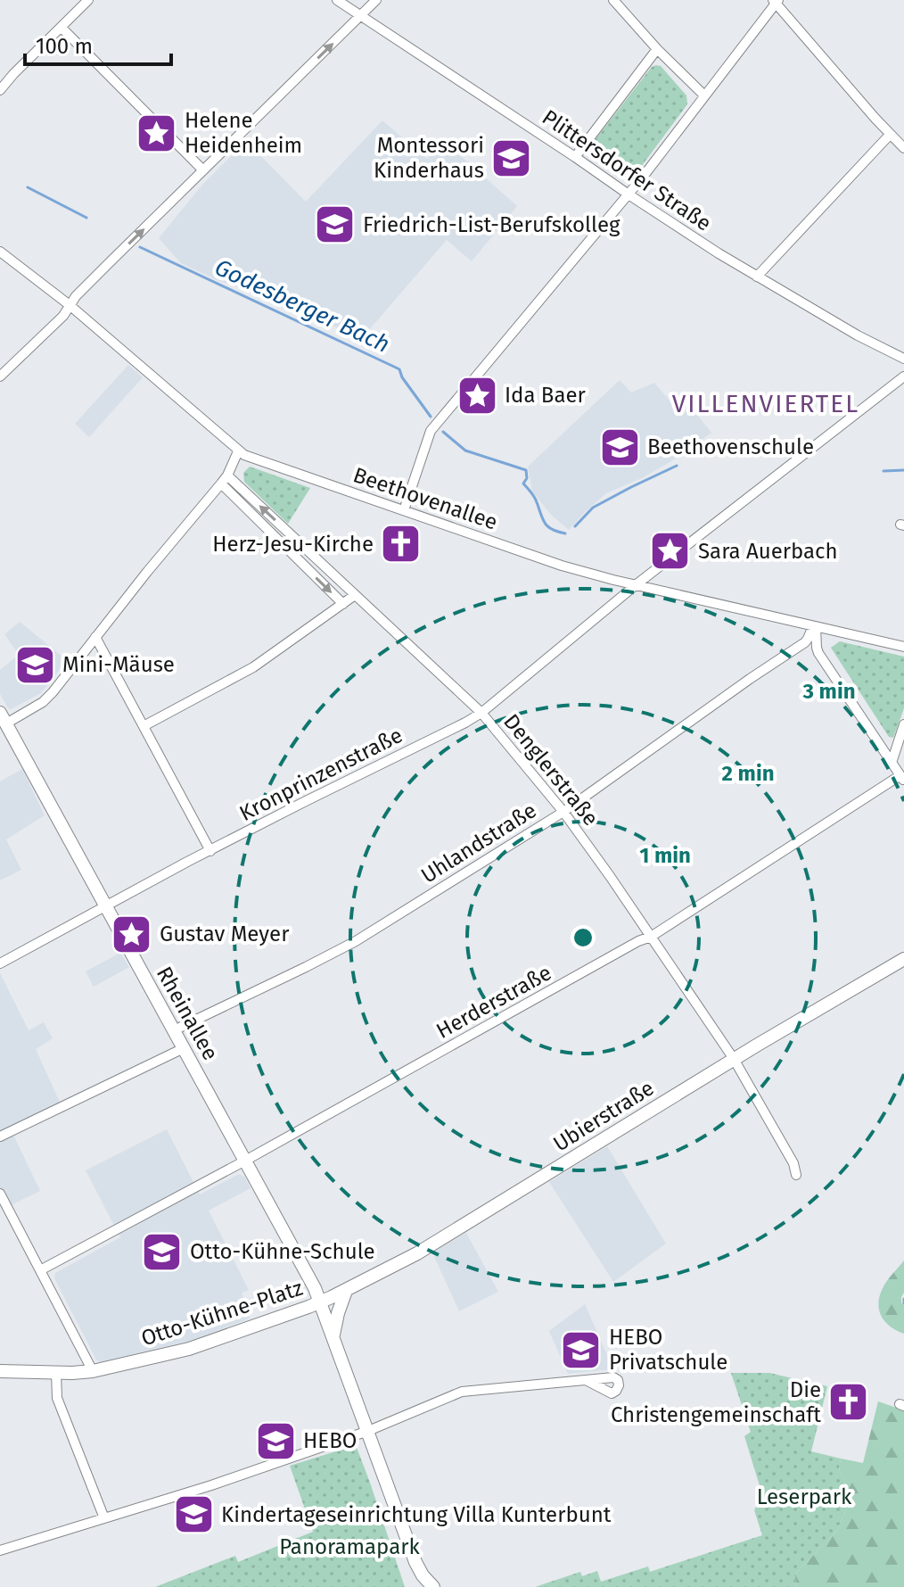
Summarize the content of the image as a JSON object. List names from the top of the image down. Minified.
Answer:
{"streets":{"street":["Plittersdorfer Straße","Beethovenallee","Denglerstraße","Kronprinzenstraße","Uhlandstraße","Herderstraße","Rheinallee","Ubierstraße","Otto-Kühne-Platz"]},"crossings":[["Beethovenallee","Kronprinzenstraße"],["Beethovenallee","Uhlandstraße"],["Denglerstraße","Kronprinzenstraße"],["Denglerstraße","Uhlandstraße"],["Denglerstraße","Herderstraße"],["Denglerstraße","Ubierstraße"],["Kronprinzenstraße","Rheinallee"],["Uhlandstraße","Rheinallee"],["Herderstraße","Rheinallee"],["Rheinallee","Ubierstraße"],["Rheinallee","Otto-Kühne-Platz"],["Ubierstraße","Otto-Kühne-Platz"]],"districts":["VILLENVIERTEL"],"water":["Godesberger Bach"],"parks":["Leserpark","Panoramapark"],"places":{"place":["Helene Heidenheim","Ida Baer","Sara Auerbach","Gustav Meyer"],"school or university":["Montessori Kinderhaus","Friedrich-List-Berufskolleg","Beethovenschule","Mini-Mäuse","Otto-Kühne-Schule","HEBO Privatschule","HEBO","Kindertageseinrichtung Villa Kunterbunt"],"church":["Herz-Jesu-Kirche","Die Christengemeinschaft"]},"scale_bar":"100 m","rings":["3 min","2 min","1 min"]}
